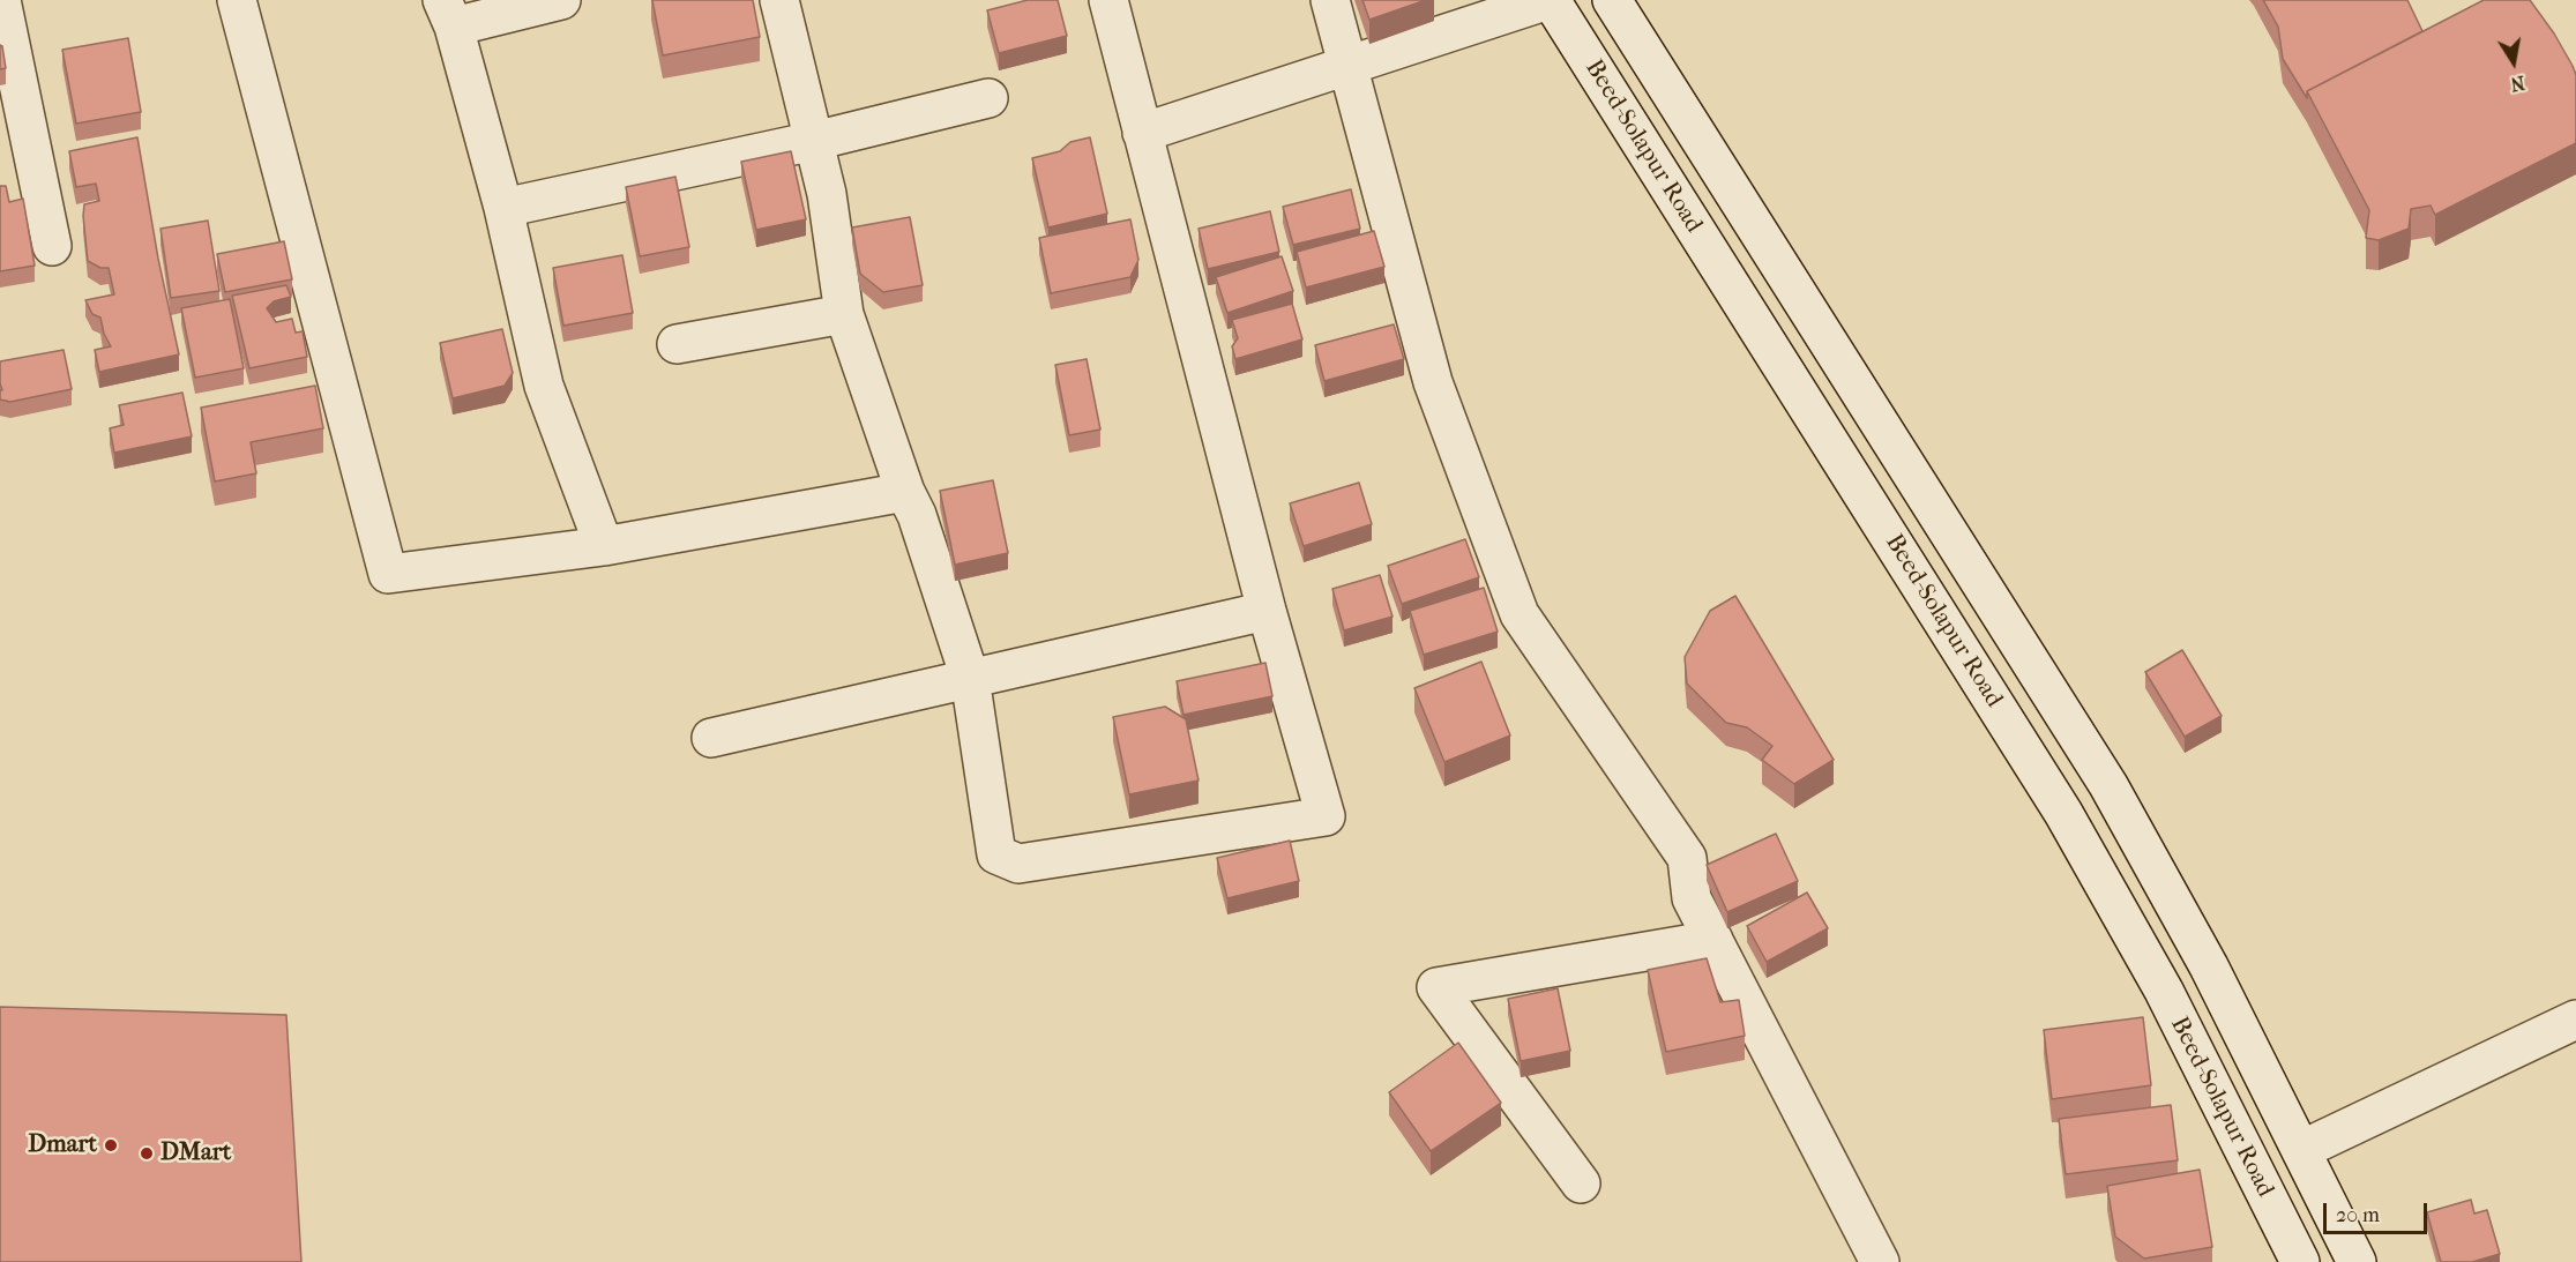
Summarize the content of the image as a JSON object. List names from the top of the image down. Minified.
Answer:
{"streets":{"street":["Beed-Solapur Road"]},"places":["Dmart","DMart"],"scale_bar":"20 m","north":"bottom"}
